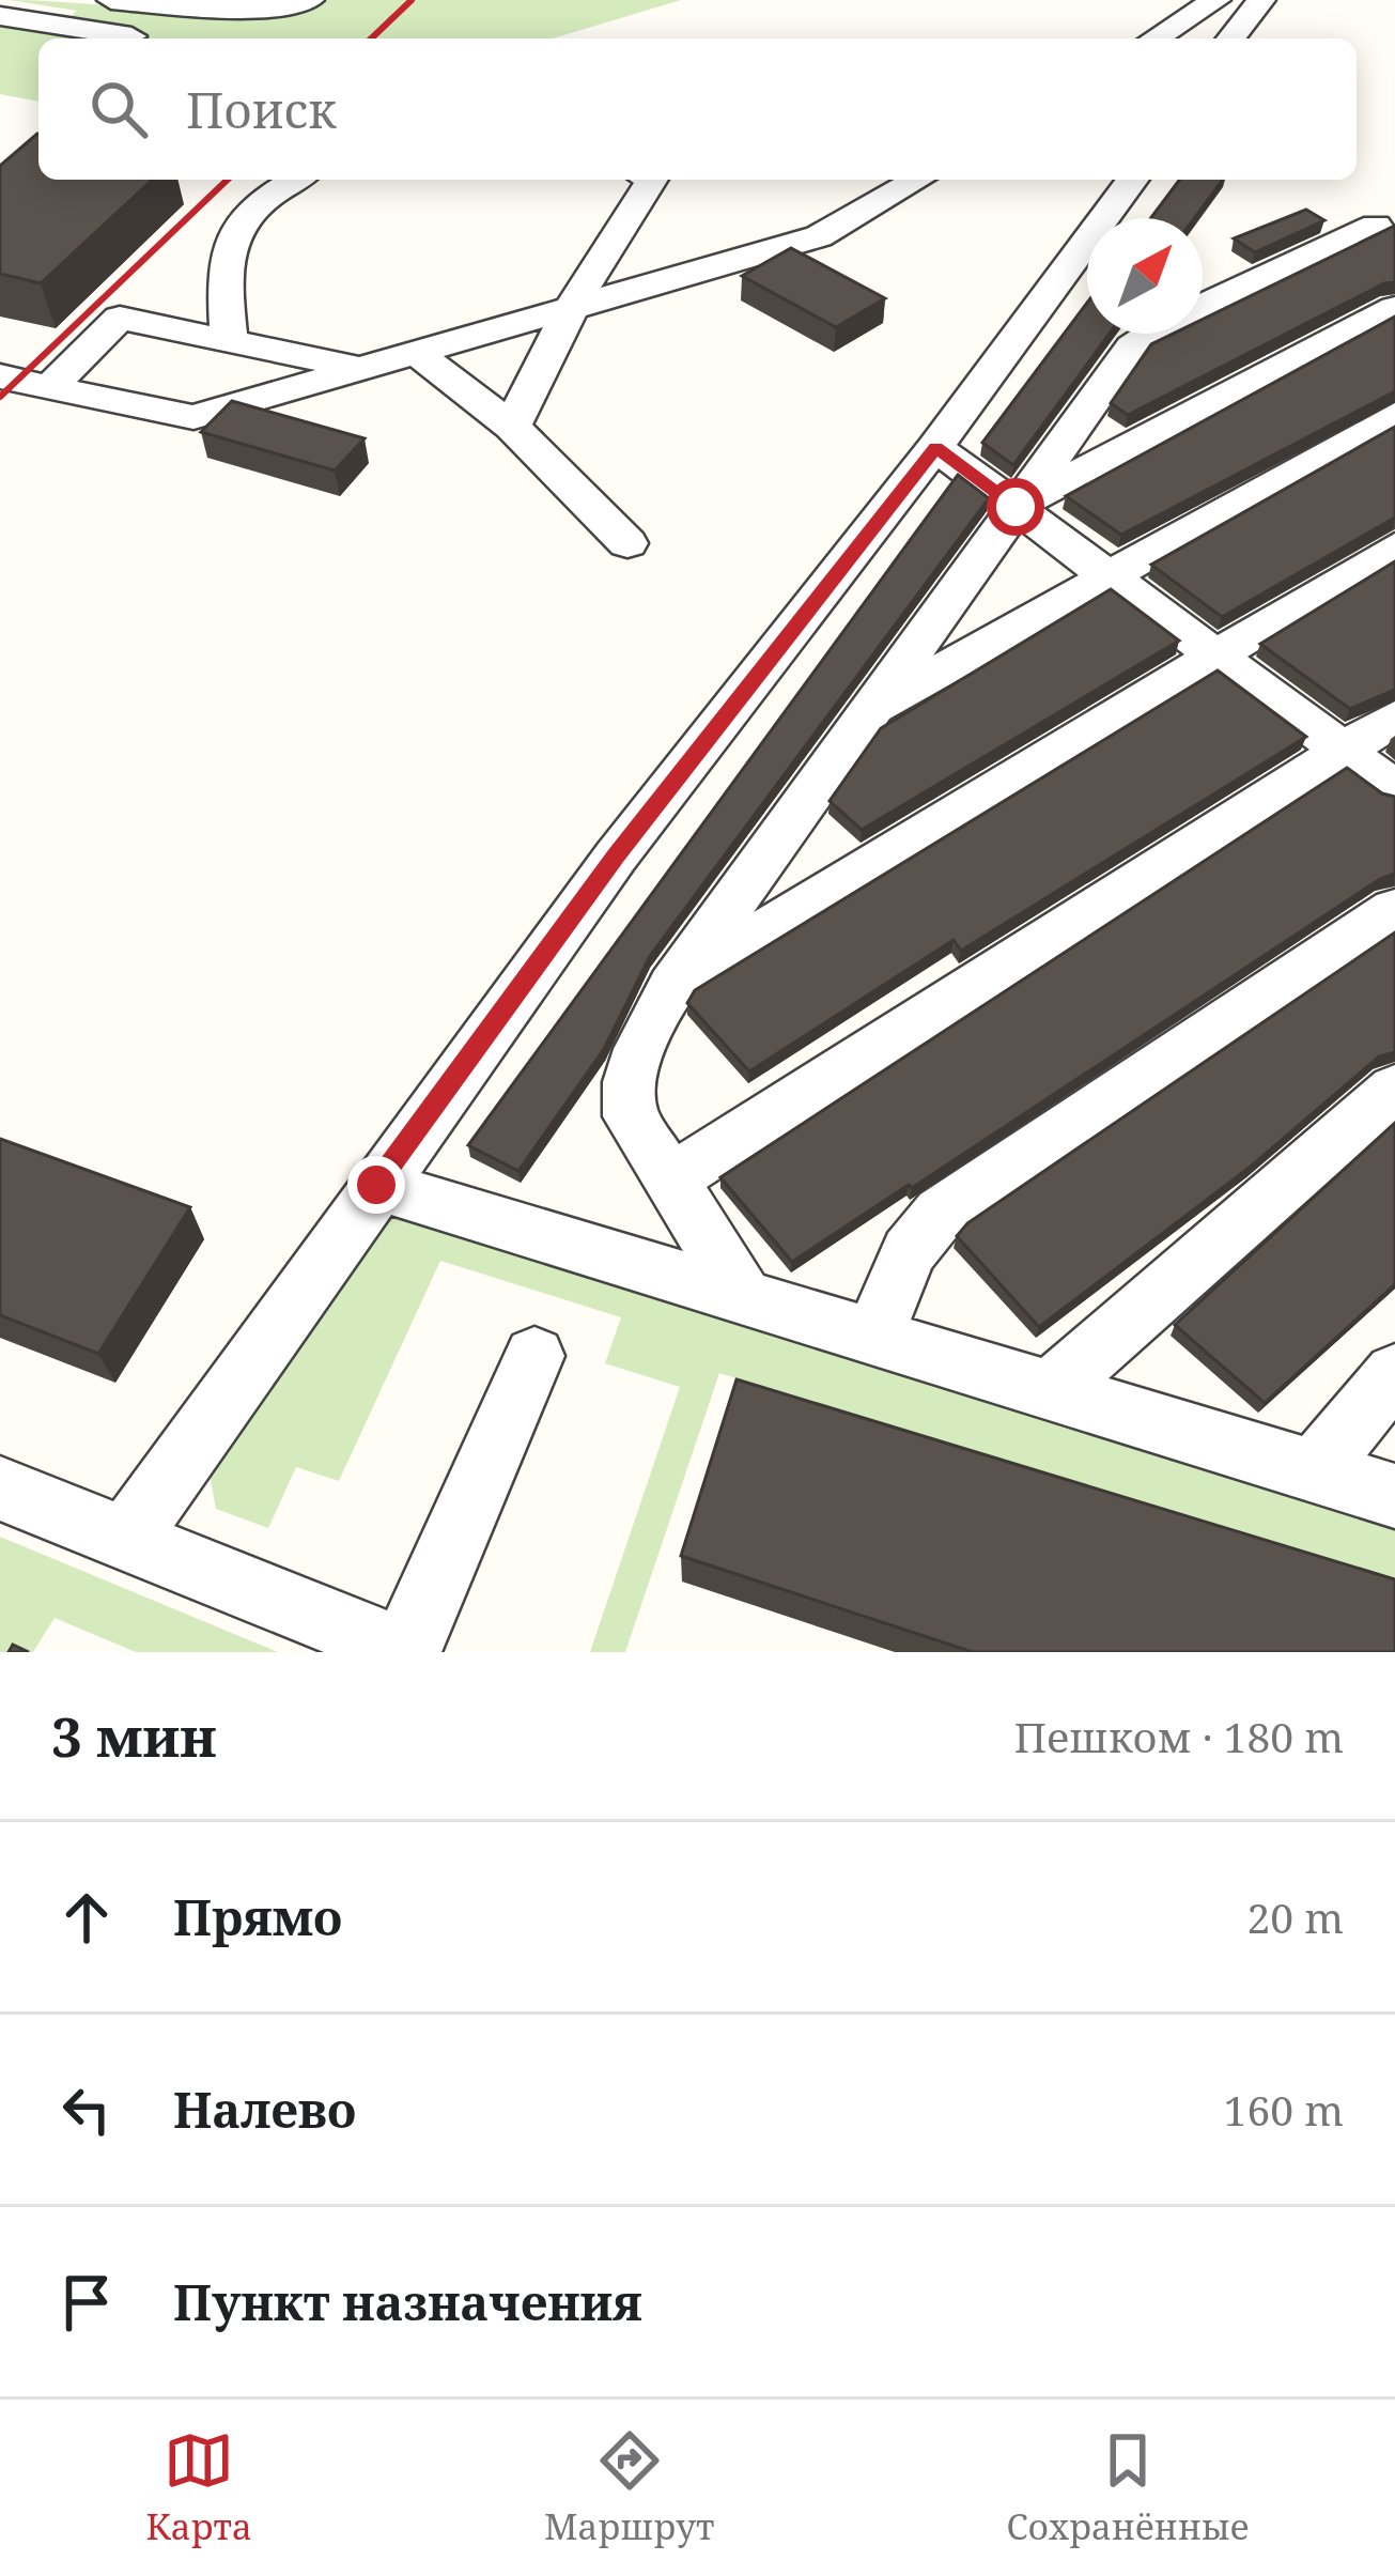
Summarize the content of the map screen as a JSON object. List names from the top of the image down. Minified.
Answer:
{"north":"top right","page":{"search":"Поиск","heading":["3 мин","Пешком · 180 m"],"list":[["Прямо","20 m"],["Налево","160 m"],"Пункт назначения"],"nav":["Карта","Маршрут","Сохранённые"]}}
